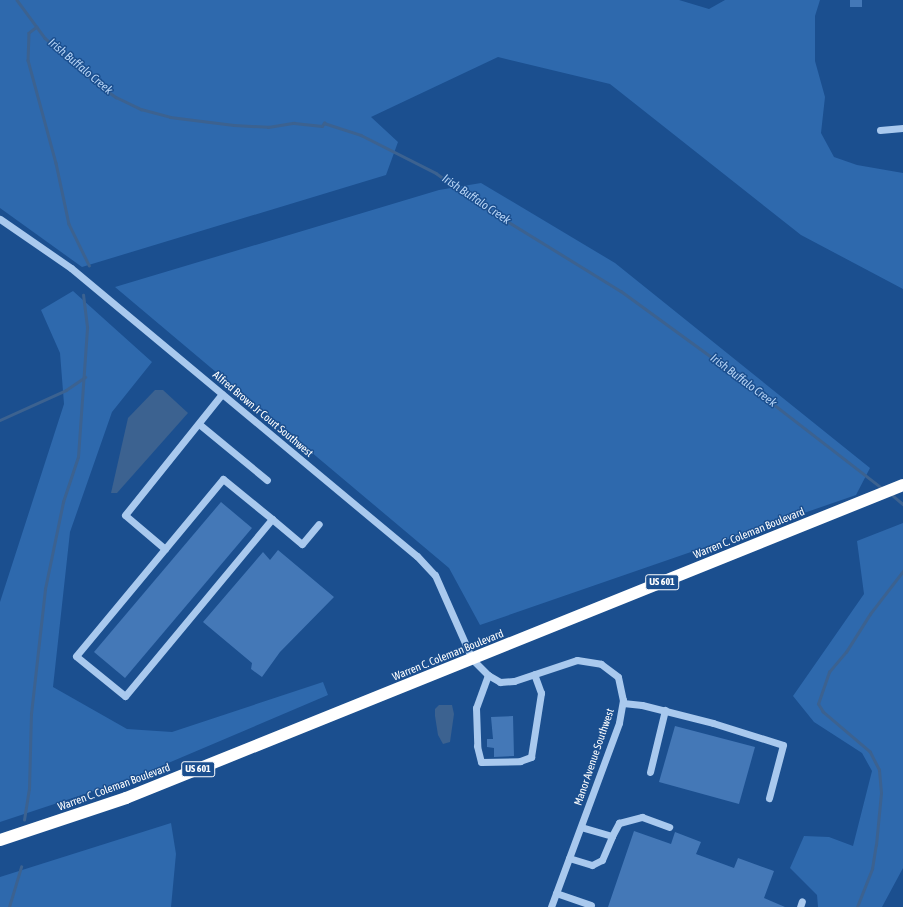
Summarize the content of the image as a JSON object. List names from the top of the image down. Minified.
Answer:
{"streets":{"highway":["Warren C. Coleman Boulevard","US 601"],"street":["Alfred Brown Jr Court Southwest","Manor Avenue Southwest"]},"crossings":[["Alfred Brown Jr Court Southwest","Warren C. Coleman Boulevard"],["Alfred Brown Jr Court Southwest","Manor Avenue Southwest"],["Warren C. Coleman Boulevard","Manor Avenue Southwest"]],"water":["Irish Buffalo Creek"]}
